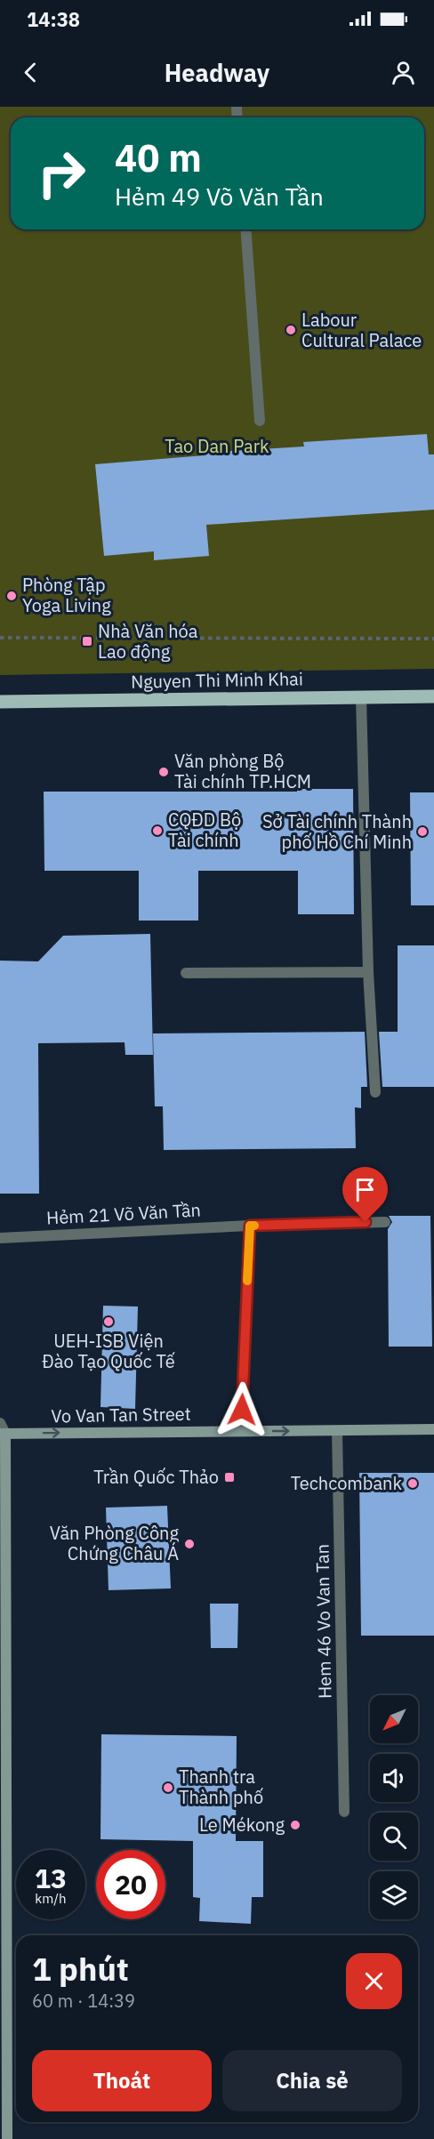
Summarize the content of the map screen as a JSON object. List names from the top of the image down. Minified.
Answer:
{"streets":{"main road":["Nguyen Thi Minh Khai"],"street":["Hẻm 21 Võ Văn Tần","Vo Van Tan Street","Hem 46 Vo Van Tan"]},"crossings":[["Vo Van Tan Street","Hem 46 Vo Van Tan"]],"one_way":["Vo Van Tan Street"],"parks":["Tao Dan Park"],"places":{"other":["Labour Cultural Palace","Phòng Tập Yoga Living","Văn phòng Bộ Tài chính TP.HCM","CQĐD Bộ Tài chính","Sở Tài chính Thành phố Hồ Chí Minh","UEH-ISB Viện Đào Tạo Quốc Tế","Techcombank","Văn Phòng Công Chứng Châu Á","Thanh tra Thành phố","Le Mékong"],"transit":["Nhà Văn hóa Lao động","Trần Quốc Thảo"]},"north":"bottom left","page":{"status":"14:38","header":"Headway","turn":["40 m","Hẻm 49 Võ Văn Tần"],"speed":"13 km/h","limit":"20","heading":["1 phút","60 m · 14:39"],"buttons":["Thoát","Chia sẻ"]}}
